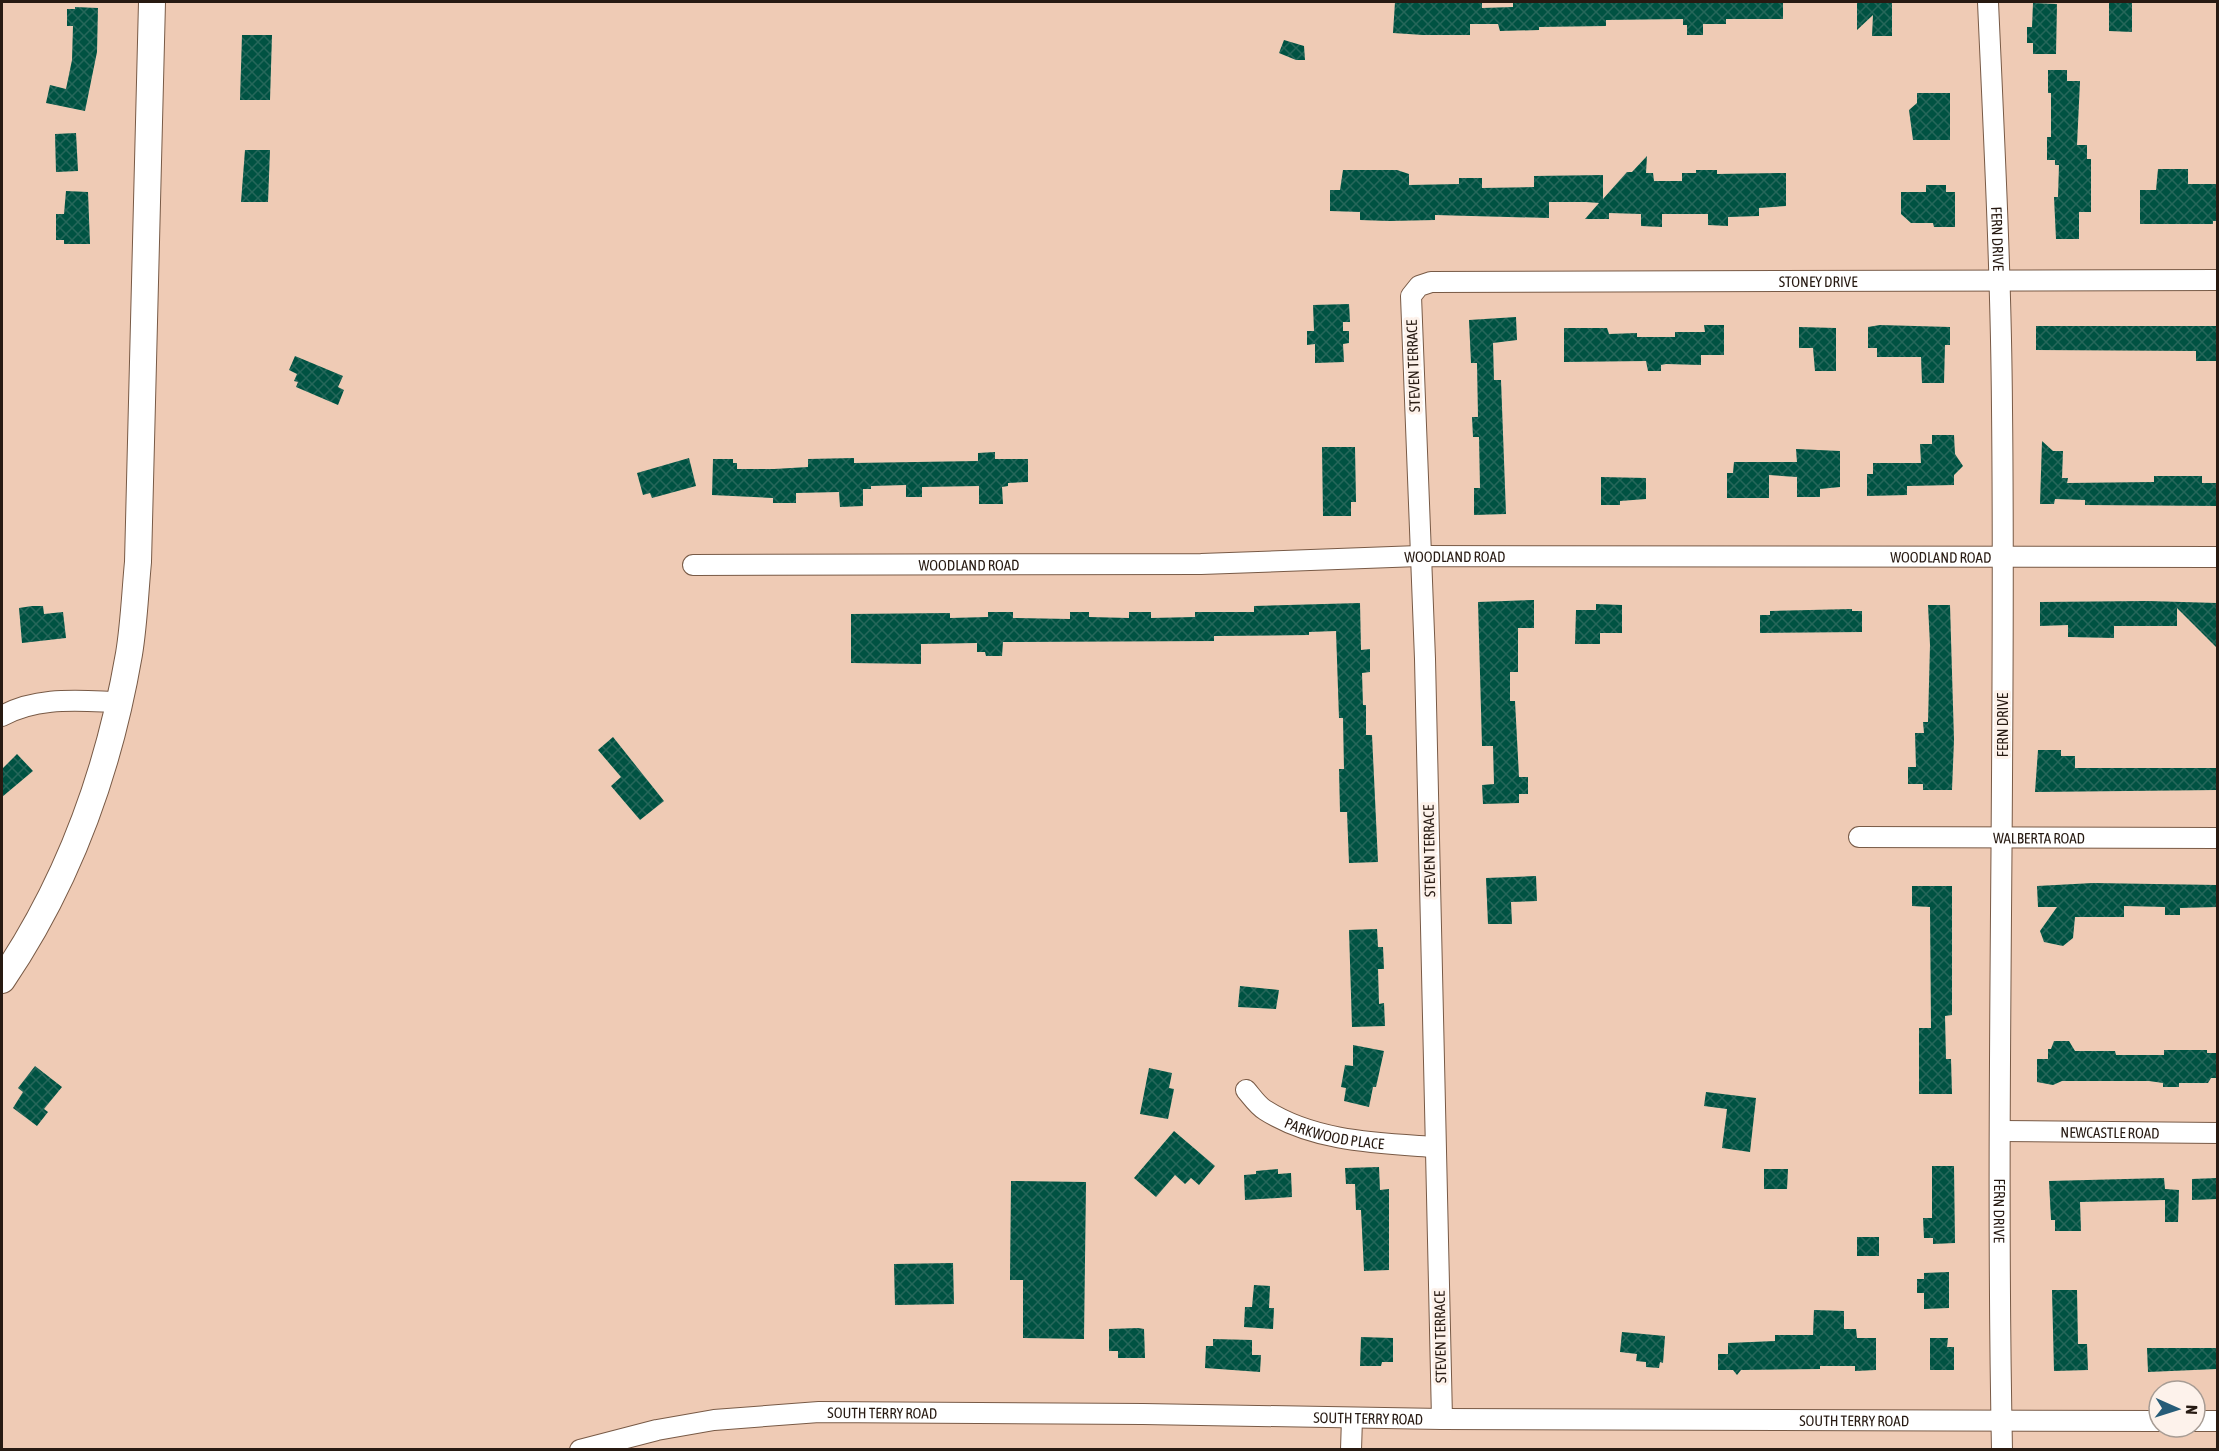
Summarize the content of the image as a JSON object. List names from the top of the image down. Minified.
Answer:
{"streets":{"street":["FERN DRIVE","STONEY DRIVE","STEVEN TERRACE","WOODLAND ROAD","WALBERTA ROAD","PARKWOOD PLACE","NEWCASTLE ROAD","SOUTH TERRY ROAD"]},"crossings":[["FERN DRIVE","STONEY DRIVE"],["FERN DRIVE","WOODLAND ROAD"],["FERN DRIVE","WALBERTA ROAD"],["FERN DRIVE","NEWCASTLE ROAD"],["FERN DRIVE","SOUTH TERRY ROAD"],["STONEY DRIVE","STEVEN TERRACE"],["STEVEN TERRACE","WOODLAND ROAD"],["STEVEN TERRACE","PARKWOOD PLACE"],["STEVEN TERRACE","SOUTH TERRY ROAD"]],"north":"right"}
